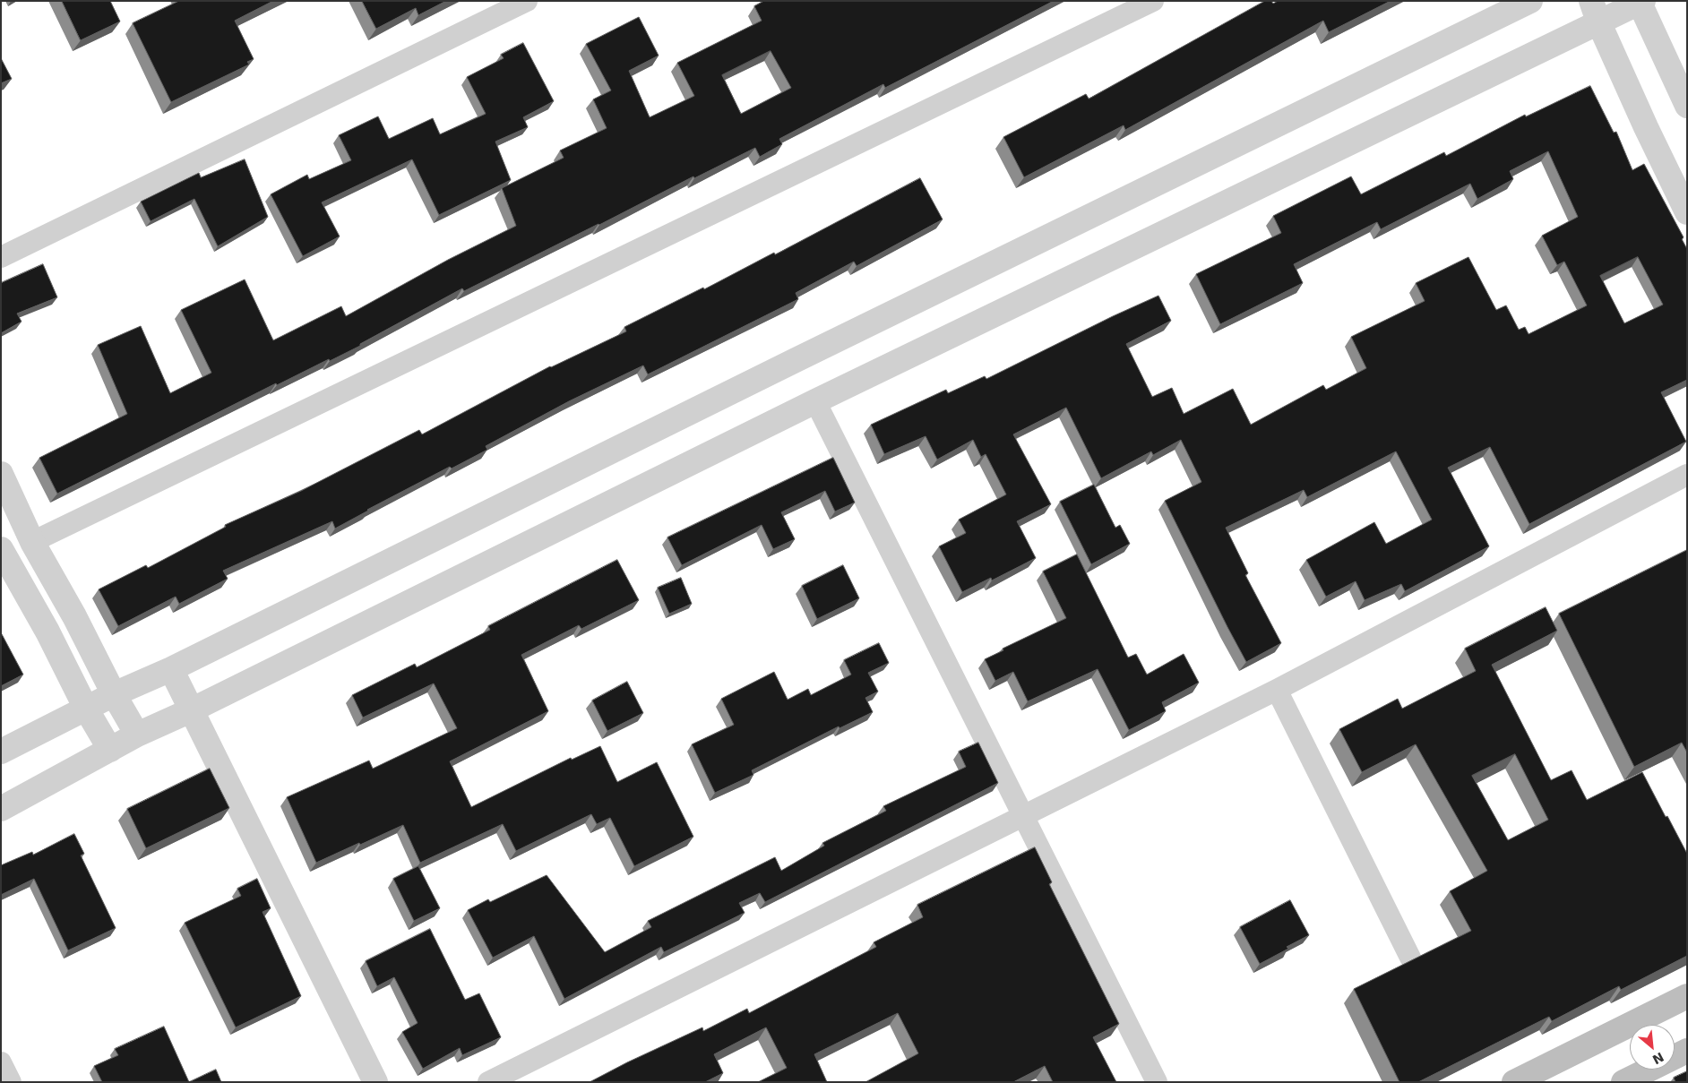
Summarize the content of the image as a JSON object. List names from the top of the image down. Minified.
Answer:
{"north":"bottom right"}
